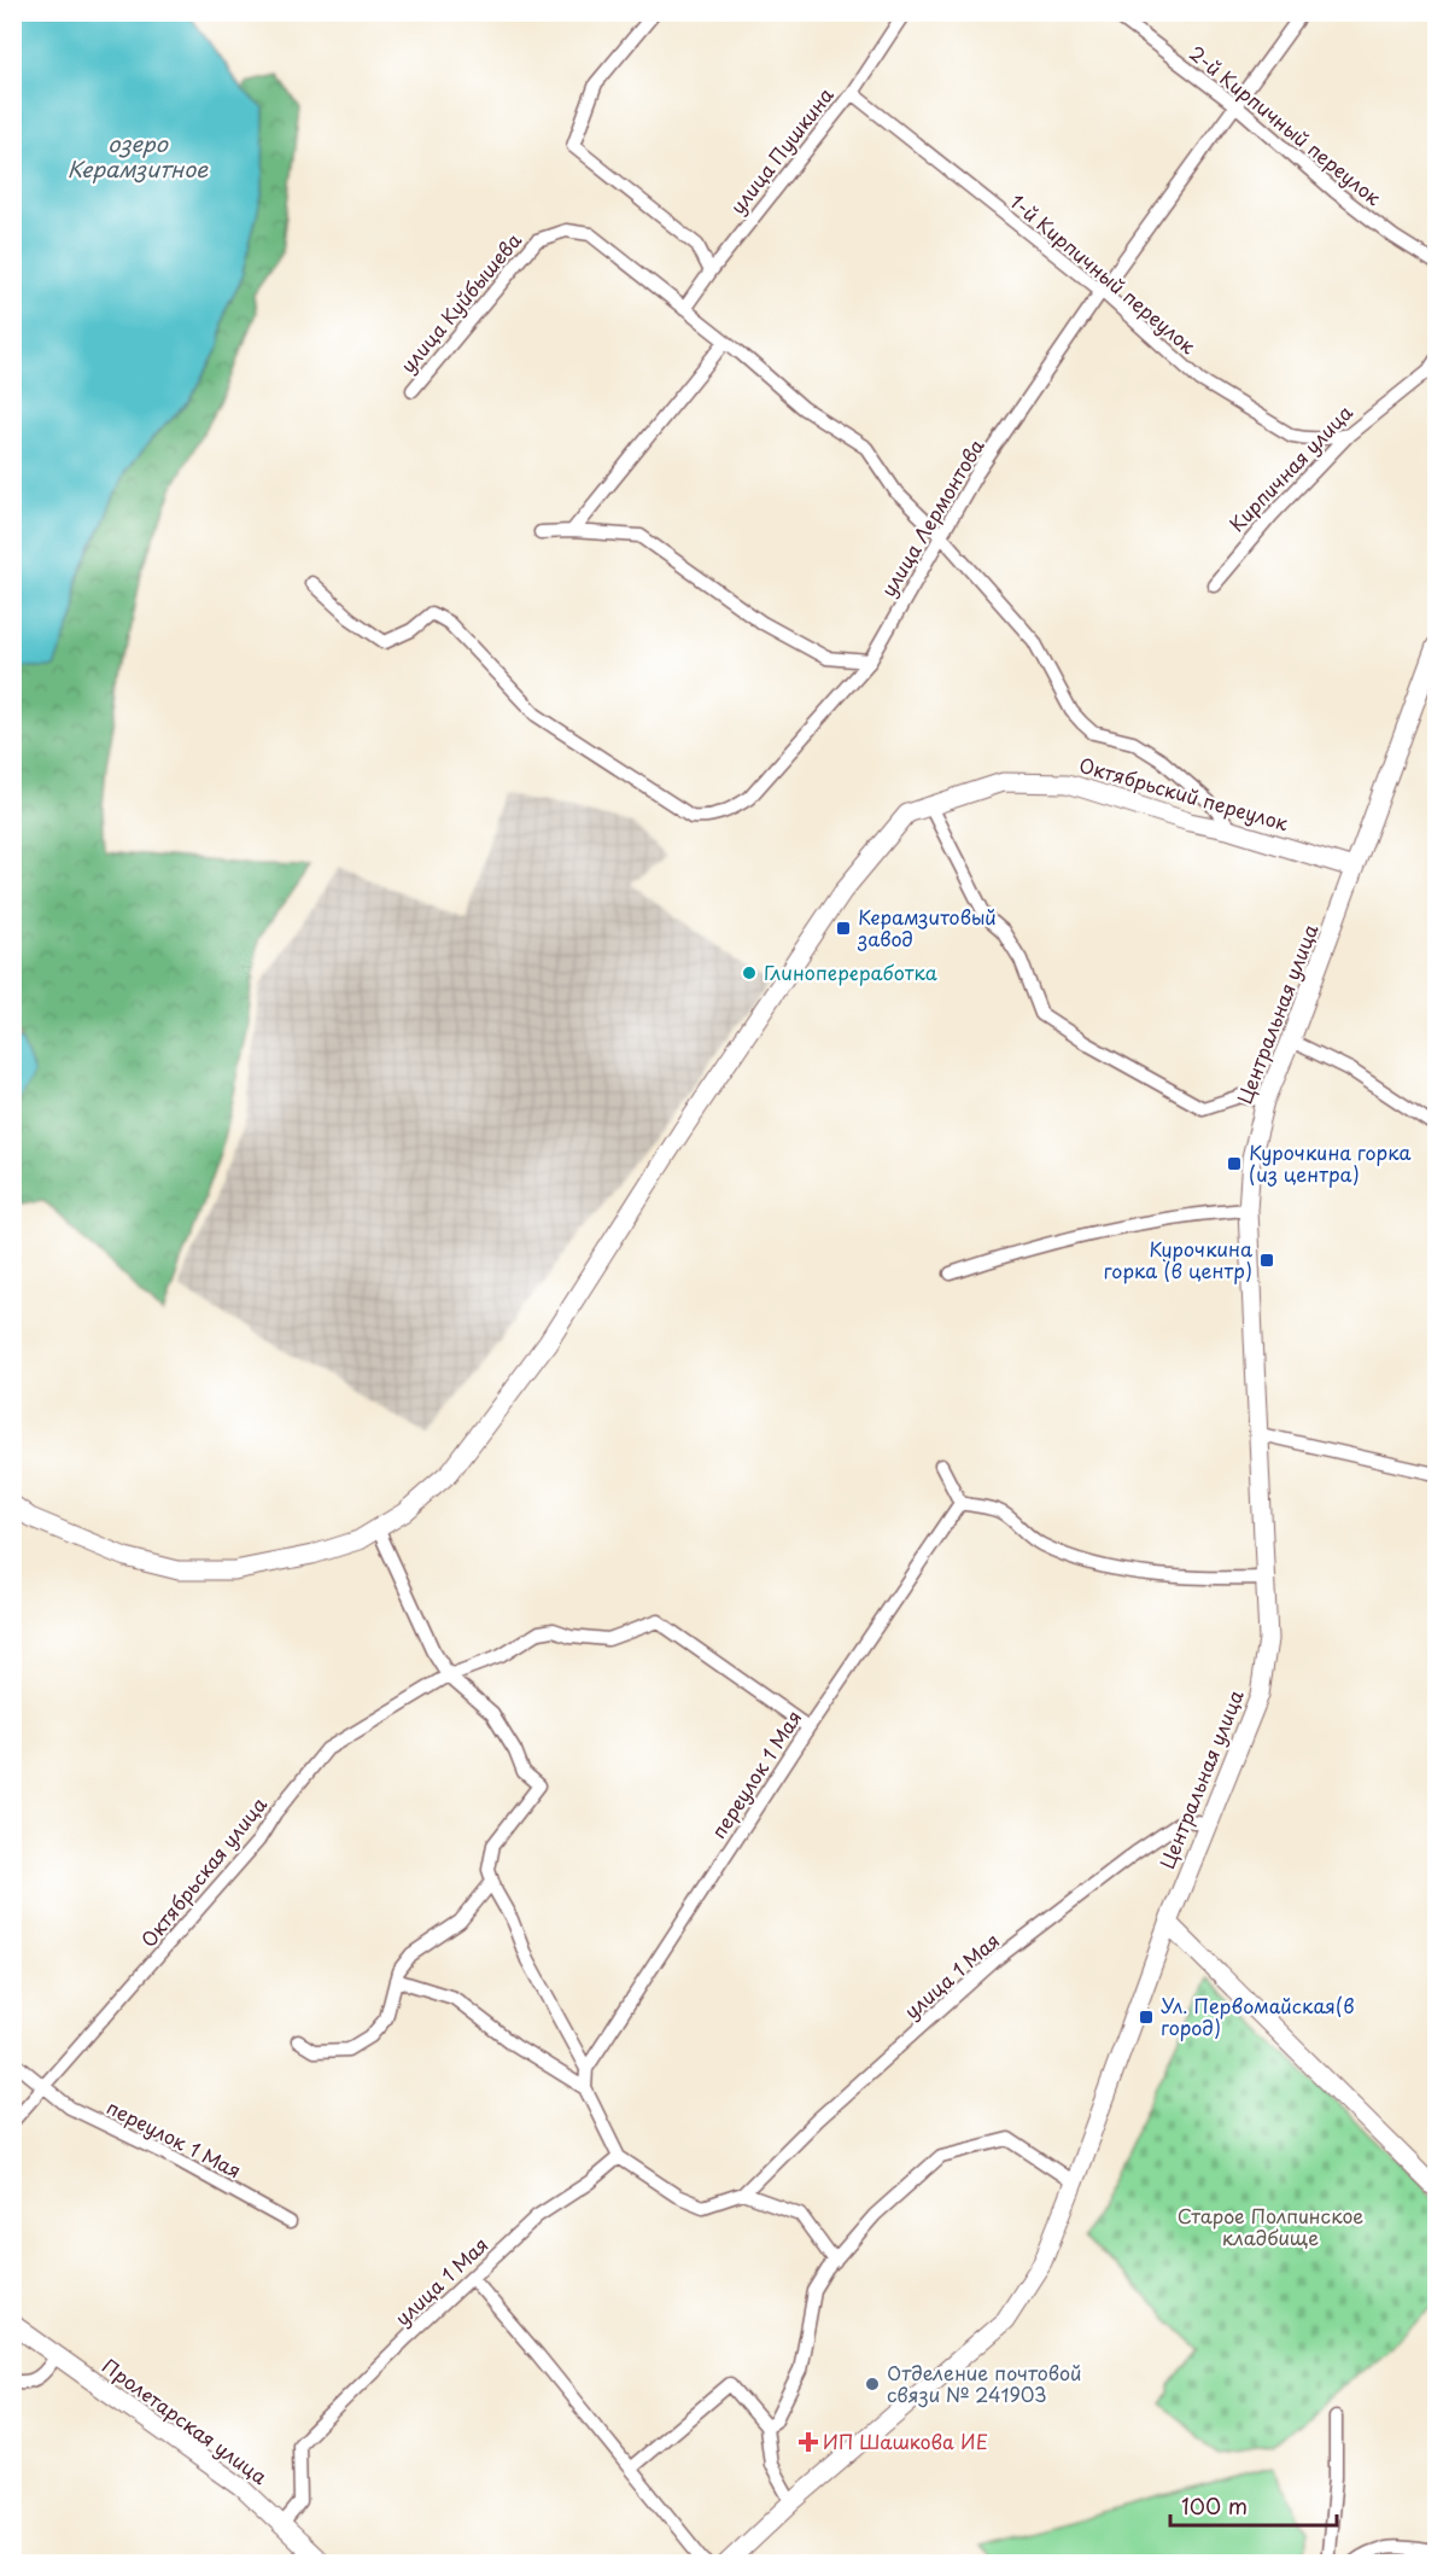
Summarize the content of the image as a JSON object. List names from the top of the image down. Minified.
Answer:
{"streets":{"street":["2-й Кирпичный переулок","улица Пушкина","1-й Кирпичный переулок","улица Куйбышева","Кирпичная улица","улица Лермонтова","Октябрьский переулок","Центральная улица","переулок 1 Мая","Октябрьская улица","улица 1 Мая","Пролетарская улица"]},"crossings":[["2-й Кирпичный переулок","улица Лермонтова"],["улица Пушкина","1-й Кирпичный переулок"],["улица Пушкина","улица Куйбышева"],["1-й Кирпичный переулок","Кирпичная улица"],["1-й Кирпичный переулок","улица Лермонтова"],["улица Куйбышева","улица Лермонтова"],["улица Куйбышева","Октябрьский переулок"],["Октябрьский переулок","Центральная улица"],["Центральная улица","улица 1 Мая"],["переулок 1 Мая","Октябрьская улица"],["улица 1 Мая","Пролетарская улица"]],"water":["озеро Керамзитное"],"parks":["Старое Полпинское кладбище"],"places":{"transit":["Керамзитовый завод","Курочкина горка (из центра)","Курочкина горка (в центр)","Ул. Первомайская(в город)"],"other":["Глинопереработка","Отделение почтовой связи № 241903"],"health":["ИП Шашкова ИЕ"]},"scale_bar":"100 m"}
